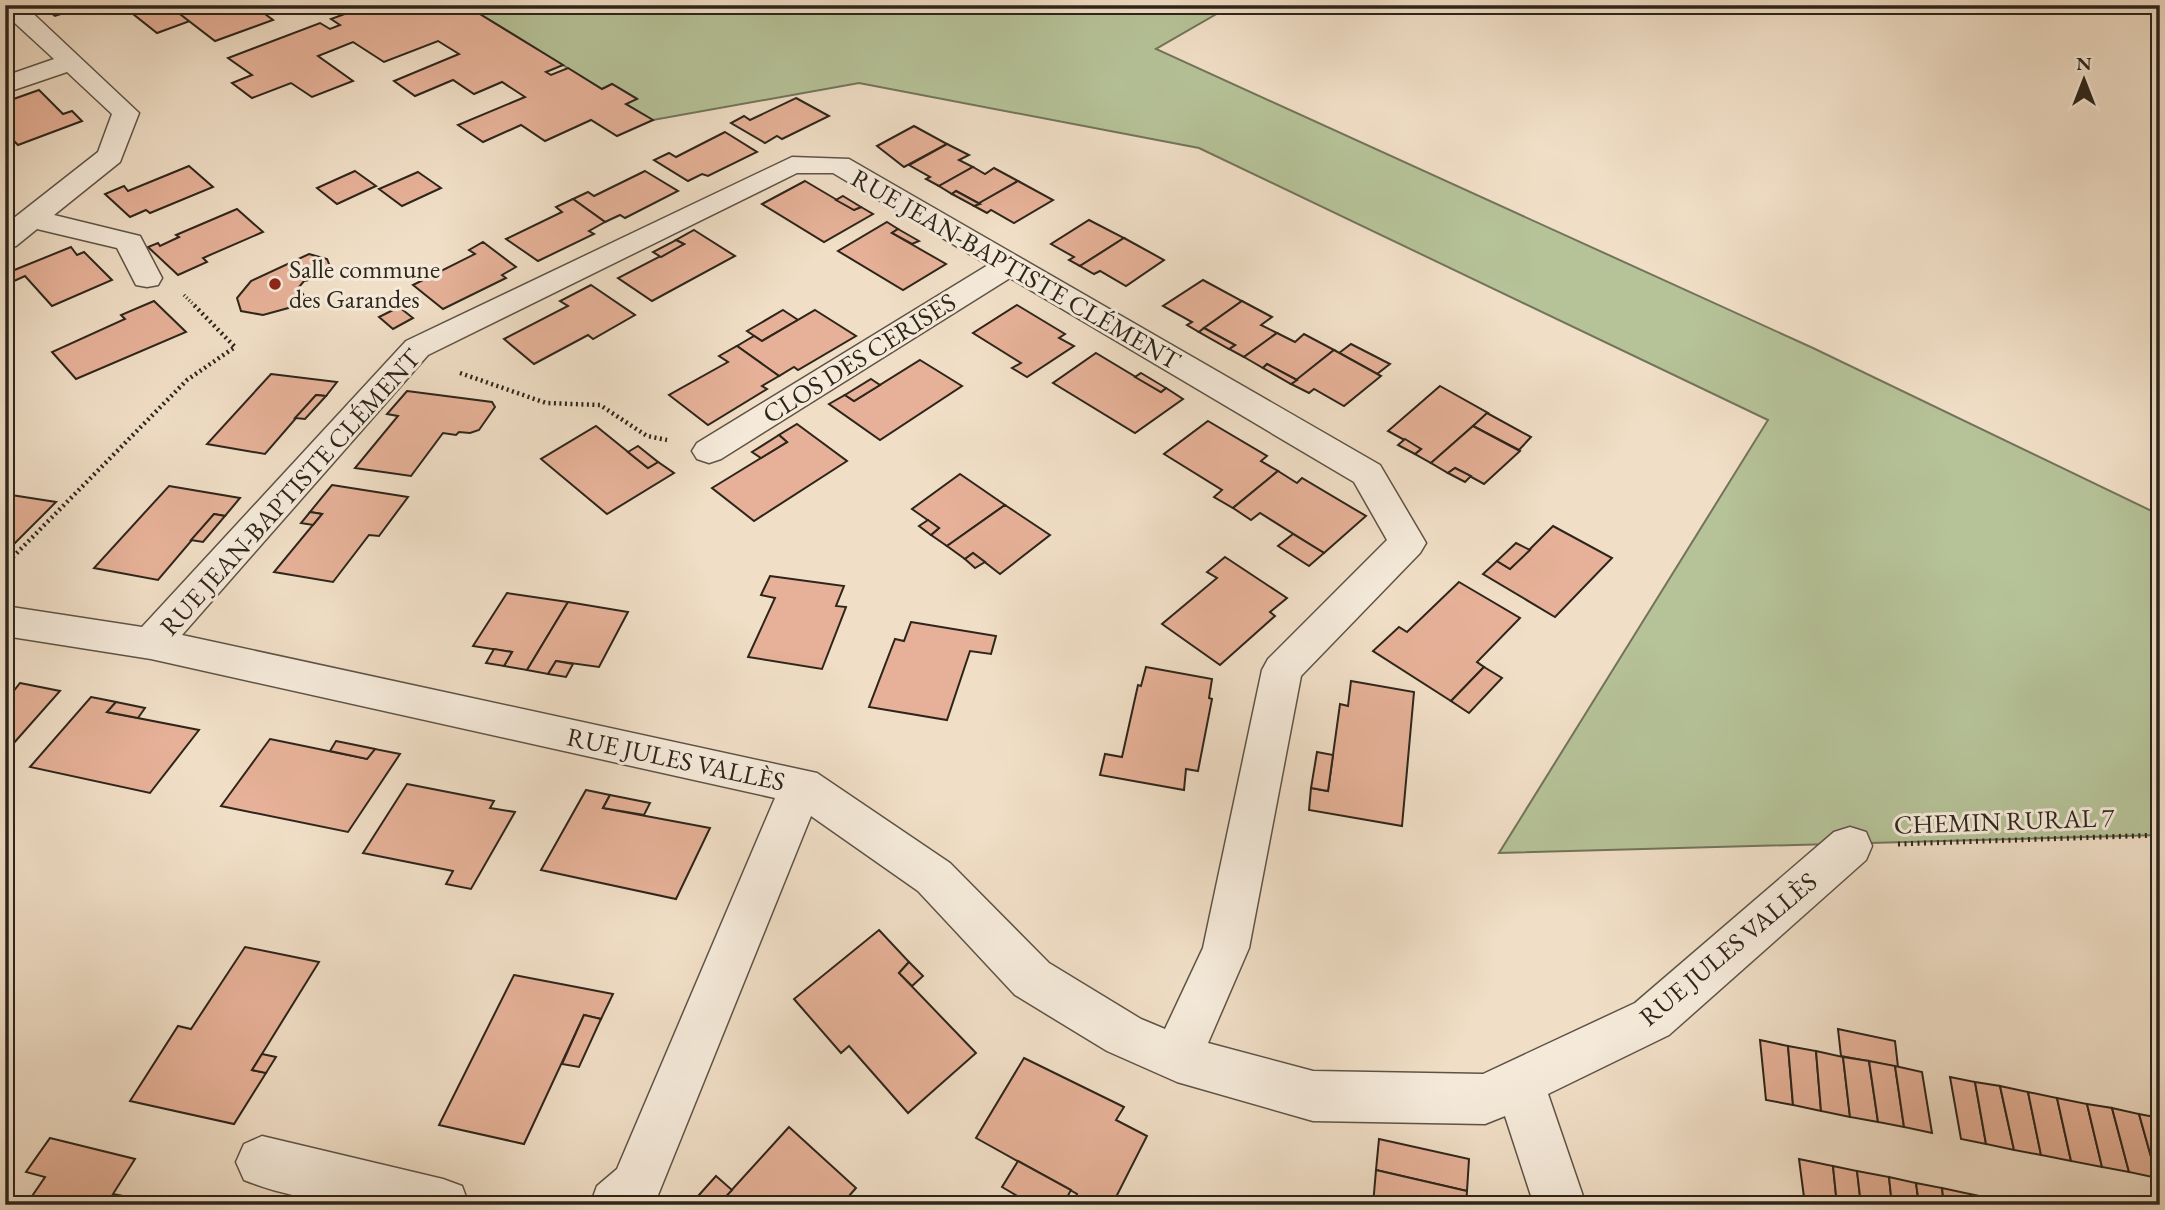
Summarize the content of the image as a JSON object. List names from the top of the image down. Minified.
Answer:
{"streets":{"street":["RUE JEAN-BAPTISTE CLÉMENT","CLOS DES CERISES","RUE JULES VALLÈS"],"path":["CHEMIN RURAL 7"]},"crossings":[["RUE JEAN-BAPTISTE CLÉMENT","CLOS DES CERISES"],["RUE JEAN-BAPTISTE CLÉMENT","RUE JULES VALLÈS"],["RUE JULES VALLÈS","CHEMIN RURAL 7"]],"places":["Salle commune des Garandes"],"north":"top"}
